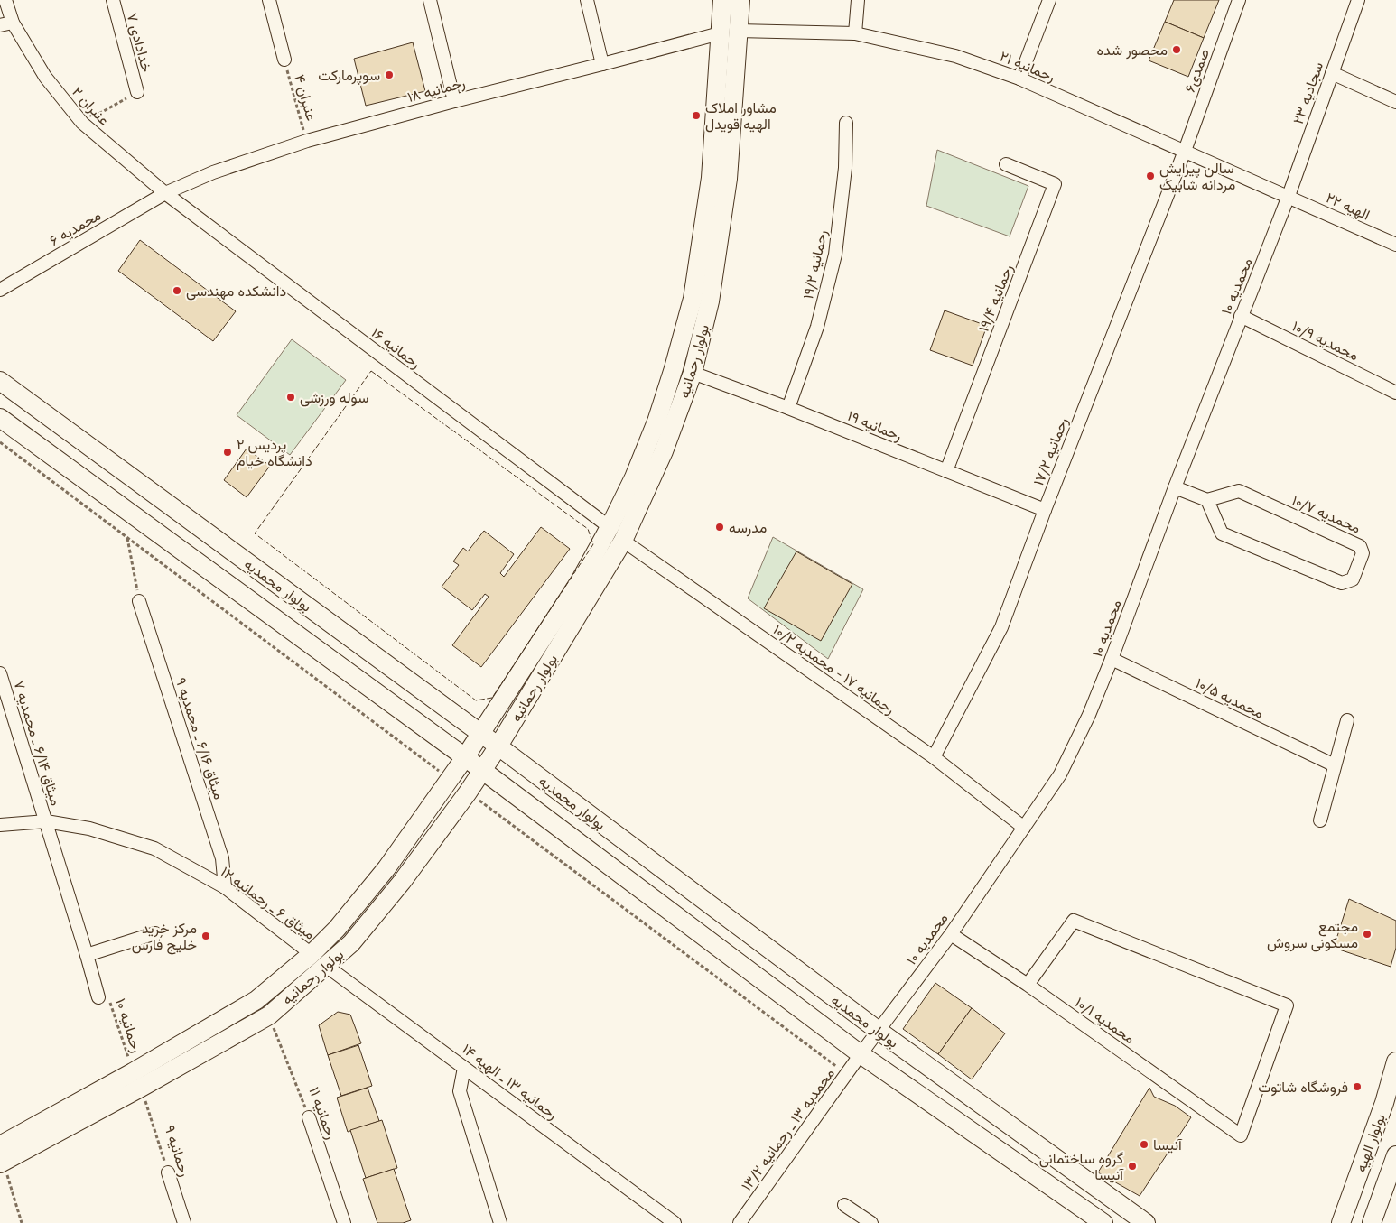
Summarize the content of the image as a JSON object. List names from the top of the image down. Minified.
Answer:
{"streets":{"main road":["بولوار رحمانیه","بولوار محمدیه","بولوار الهیه"],"street":["خدادادی ۷","رحمانیه ۲۱","صمدی۶","رحمانیه ۱۸","سجادیه ۲۳","عنبران ۲","الهیه ۲۲","محمدیه ۶","رحمانیه ۱۹/۲","محمدیه ۱۰","رحمانیه ۱۹/۴","محمدیه ۱۰/۹","رحمانیه ۱۶","رحمانیه ۱۹","رحمانیه ۱۷/۲","محمدیه ۱۰/۷","رحمانیه ۱۷ - محمدیه ۱۰/۲","محمدیه ۱۰/۵","میثاق ۶/۱۶ ـ محمدیه ۹","میثاق ۶/۱۴ ـ محمدیه ۷","میثاق ۶ ـ رحمانیه ۱۲","محمدیه ۱۰/۱","رحمانیه ۱۳ ـ الهیه ۱۴","رحمانیه ۱۱","محمدیه ۱۳ ـ رحمانیه ۱۳/۲","رحمانیه ۹"],"path":["عنبران ۴","رحمانیه ۱۰"]},"crossings":[["رحمانیه ۲۱","صمدی۶"],["رحمانیه ۲۱","سجادیه ۲۳"],["رحمانیه ۲۱","الهیه ۲۲"],["رحمانیه ۲۱","محمدیه ۱۰"],["رحمانیه ۲۱","بولوار رحمانیه"],["رحمانیه ۲۱","رحمانیه ۱۷/۲"],["صمدی۶","رحمانیه ۱۷/۲"],["رحمانیه ۱۸","عنبران ۴"],["رحمانیه ۱۸","عنبران ۲"],["رحمانیه ۱۸","محمدیه ۶"],["رحمانیه ۱۸","رحمانیه ۱۶"],["رحمانیه ۱۸","بولوار رحمانیه"],["سجادیه ۲۳","الهیه ۲۲"],["سجادیه ۲۳","محمدیه ۱۰"],["عنبران ۲","محمدیه ۶"],["عنبران ۲","رحمانیه ۱۶"],["الهیه ۲۲","محمدیه ۱۰"],["محمدیه ۶","رحمانیه ۱۶"],["رحمانیه ۱۹/۲","رحمانیه ۱۹"],["محمدیه ۱۰","محمدیه ۱۰/۹"],["محمدیه ۱۰","بولوار محمدیه"],["محمدیه ۱۰","رحمانیه ۱۷ - محمدیه ۱۰/۲"],["محمدیه ۱۰","محمدیه ۱۰/۵"],["محمدیه ۱۰","محمدیه ۱۰/۱"],["محمدیه ۱۰","محمدیه ۱۳ ـ رحمانیه ۱۳/۲"],["رحمانیه ۱۹/۴","رحمانیه ۱۹"],["رحمانیه ۱۶","بولوار رحمانیه"],["بولوار رحمانیه","رحمانیه ۱۹"],["بولوار رحمانیه","بولوار محمدیه"],["بولوار رحمانیه","رحمانیه ۱۷ - محمدیه ۱۰/۲"],["بولوار رحمانیه","میثاق ۶ ـ رحمانیه ۱۲"],["بولوار رحمانیه","رحمانیه ۱۰"],["بولوار رحمانیه","رحمانیه ۱۳ ـ الهیه ۱۴"],["بولوار رحمانیه","رحمانیه ۱۱"],["بولوار رحمانیه","رحمانیه ۹"],["رحمانیه ۱۹","رحمانیه ۱۷/۲"],["رحمانیه ۱۷/۲","رحمانیه ۱۷ - محمدیه ۱۰/۲"],["بولوار محمدیه","محمدیه ۱۳ ـ رحمانیه ۱۳/۲"],["میثاق ۶/۱۶ ـ محمدیه ۹","میثاق ۶ ـ رحمانیه ۱۲"],["میثاق ۶/۱۴ ـ محمدیه ۷","میثاق ۶ ـ رحمانیه ۱۲"],["میثاق ۶/۱۴ ـ محمدیه ۷","رحمانیه ۱۰"],["رحمانیه ۱۰","رحمانیه ۹"]],"places":["محصور شده","سوپرمارکت","مشاور املاک الهیه قویدل","سالن پیرایش مردانه شابیک","دانشکده مهندسی","سوله ورزشی","پردیس ۲ دانشگاه خیام","مدرسه","مجتمع مسکونی سروش","مرکز خرید خلیج فارس","فروشگاه شاتوت","آنیسا","گروه ساختمانی آنیسا"]}
